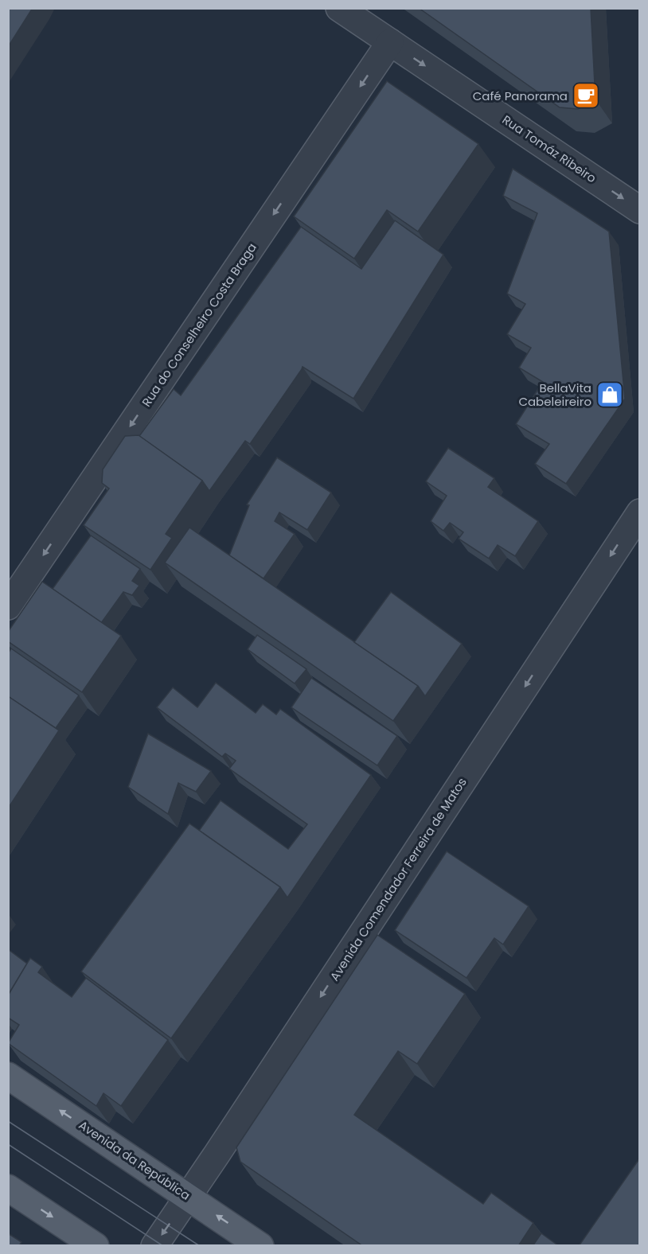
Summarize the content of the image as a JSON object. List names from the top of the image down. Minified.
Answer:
{"streets":{"main road":["Avenida da República"],"street":["Rua Tomáz Ribeiro","Rua do Conselheiro Costa Braga","Avenida Comendador Ferreira de Matos"]},"crossings":[["Rua Tomáz Ribeiro","Rua do Conselheiro Costa Braga"],["Avenida Comendador Ferreira de Matos","Avenida da República"]],"one_way":["Rua Tomáz Ribeiro","Rua do Conselheiro Costa Braga","Avenida Comendador Ferreira de Matos"],"places":{"cafe":["Café Panorama"],"shop":["BellaVita Cabeleireiro"]}}
